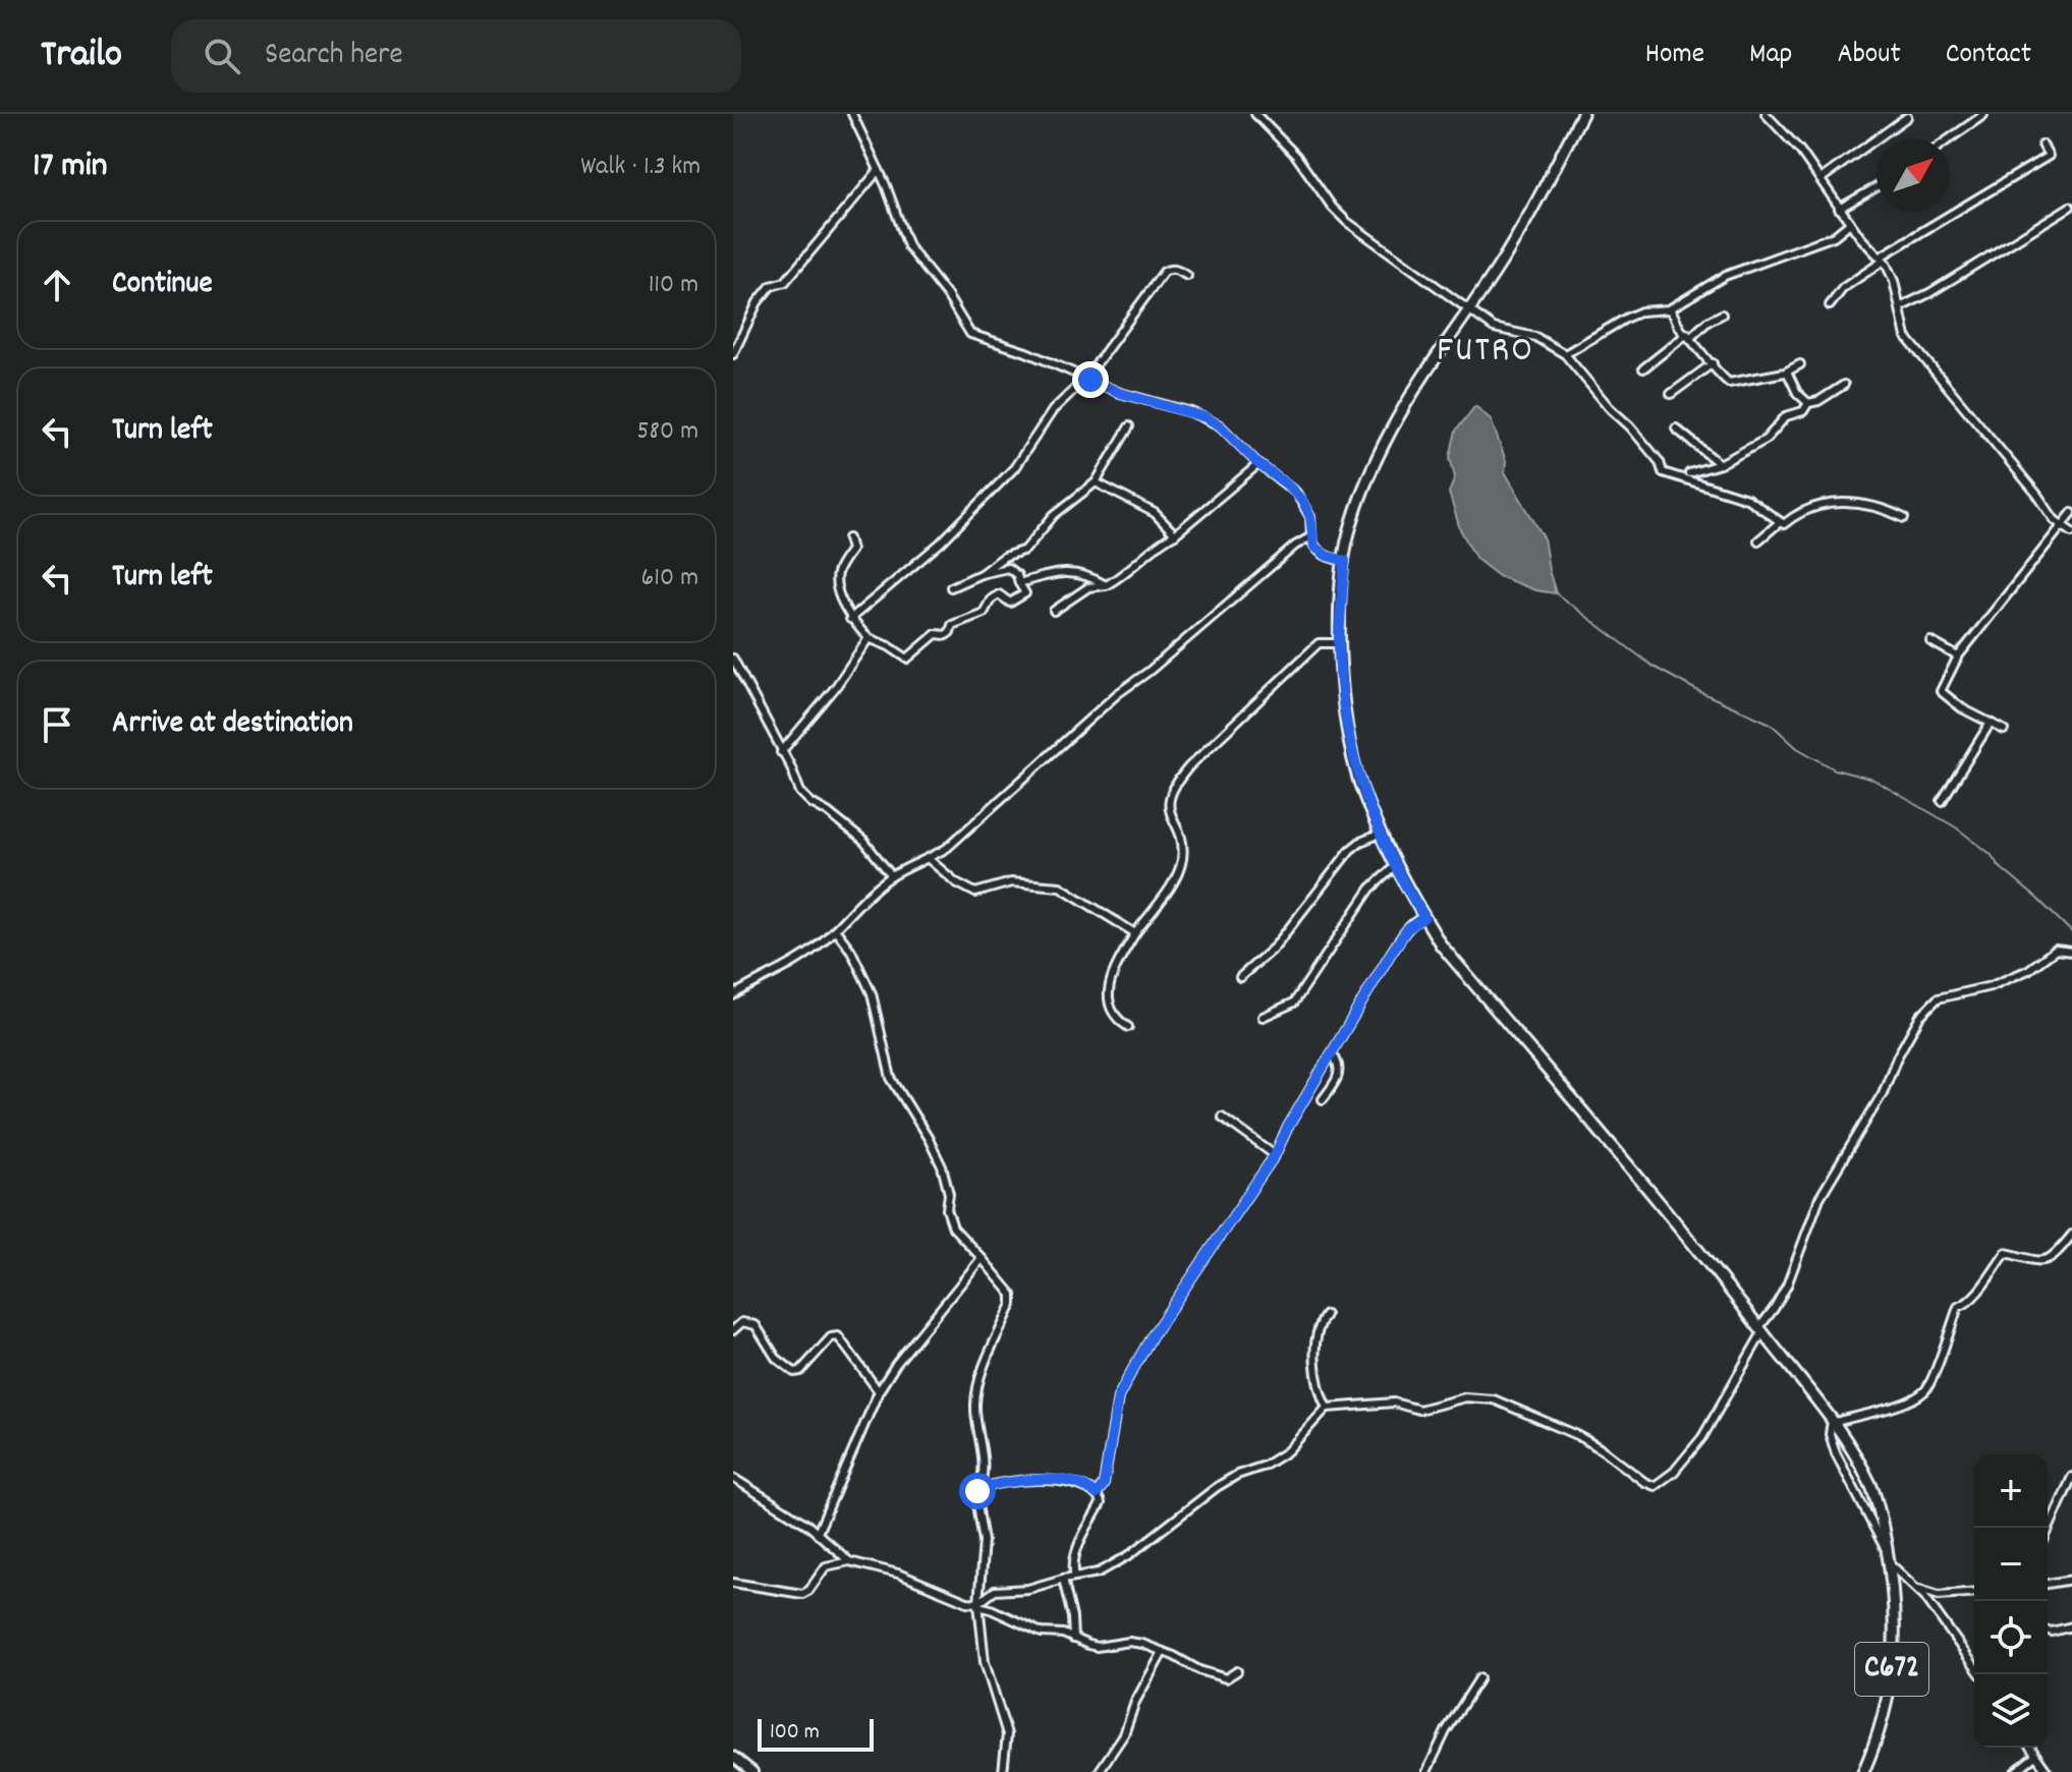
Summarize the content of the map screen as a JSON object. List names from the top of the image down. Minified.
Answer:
{"streets":{"main road":["C672"]},"districts":["FUTRO"],"scale_bar":"100 m","north":"top right","page":{"header":"Trailo","search":"Search here","nav":["Home","Map","About","Contact"],"heading":["17 min","Walk · 1.3 km"],"list":[["Continue","110 m"],["Turn left","580 m"],["Turn left","610 m"],"Arrive at destination"],"map_buttons":["+","−"],"scale":"100 m"}}
